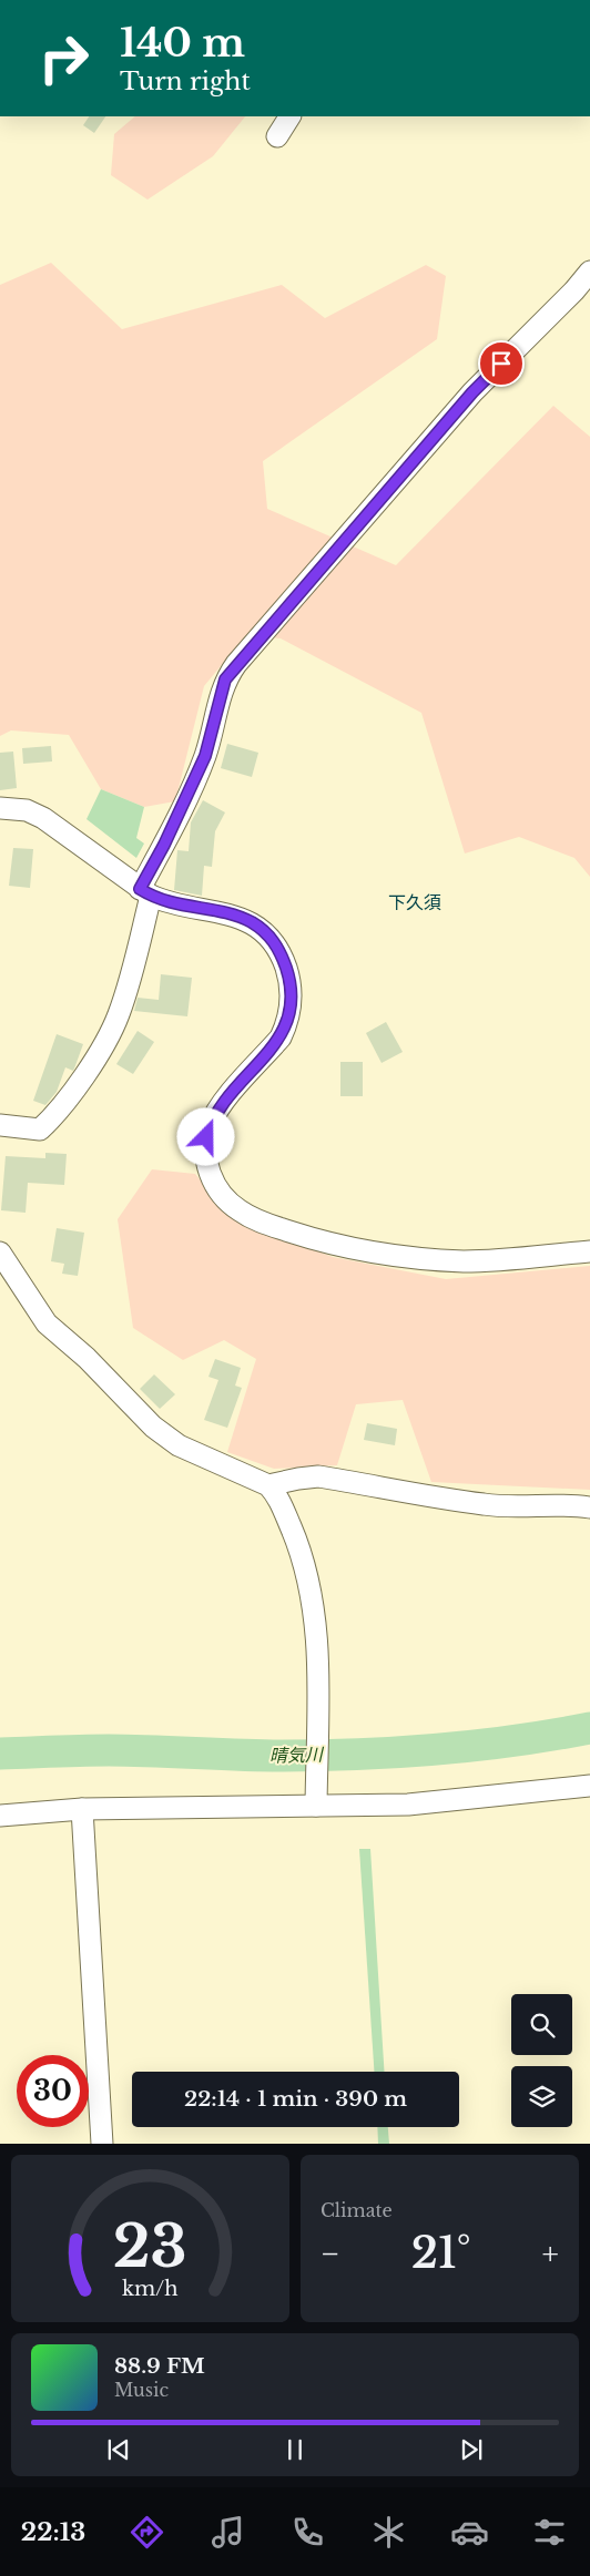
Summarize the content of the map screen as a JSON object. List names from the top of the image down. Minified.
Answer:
{"districts":["下久須"],"water":["晴気川"],"page":{"turn":["140 m","Turn right"],"limit":"30","trip":"22:14 · 1 min · 390 m","tile":"Climate","heat":["−","21°","+"],"song":["88.9 FM","Music"],"tabs":"22:13","gauge":["23","km/h"]}}
